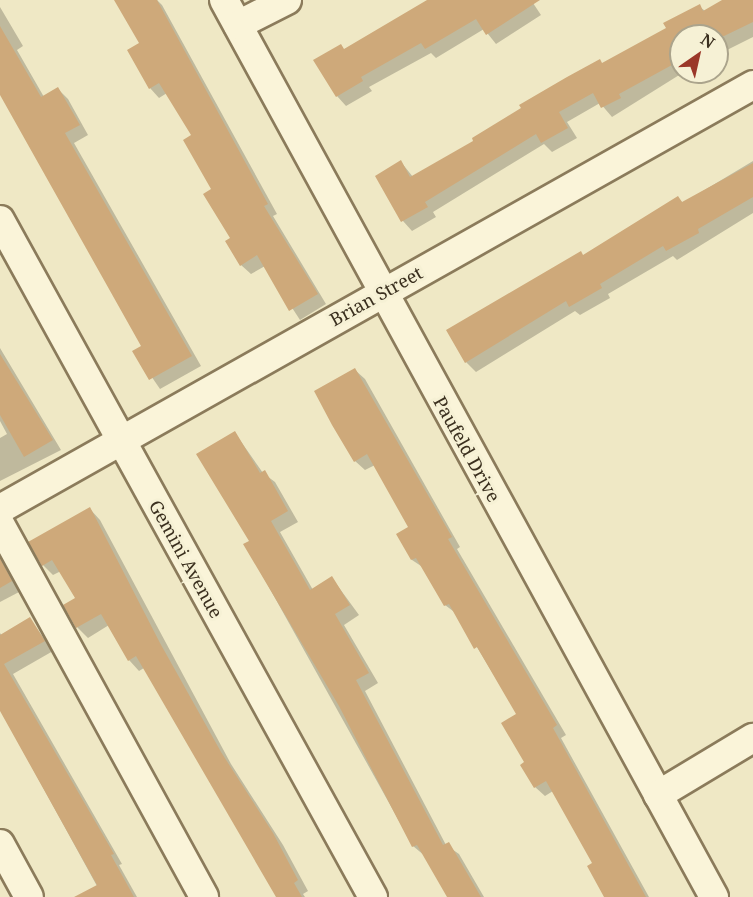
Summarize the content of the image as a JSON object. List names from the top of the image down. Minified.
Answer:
{"streets":{"street":["Brian Street","Paufeld Drive","Gemini Avenue"]},"crossings":[["Brian Street","Paufeld Drive"],["Brian Street","Gemini Avenue"]],"north":"top right"}
